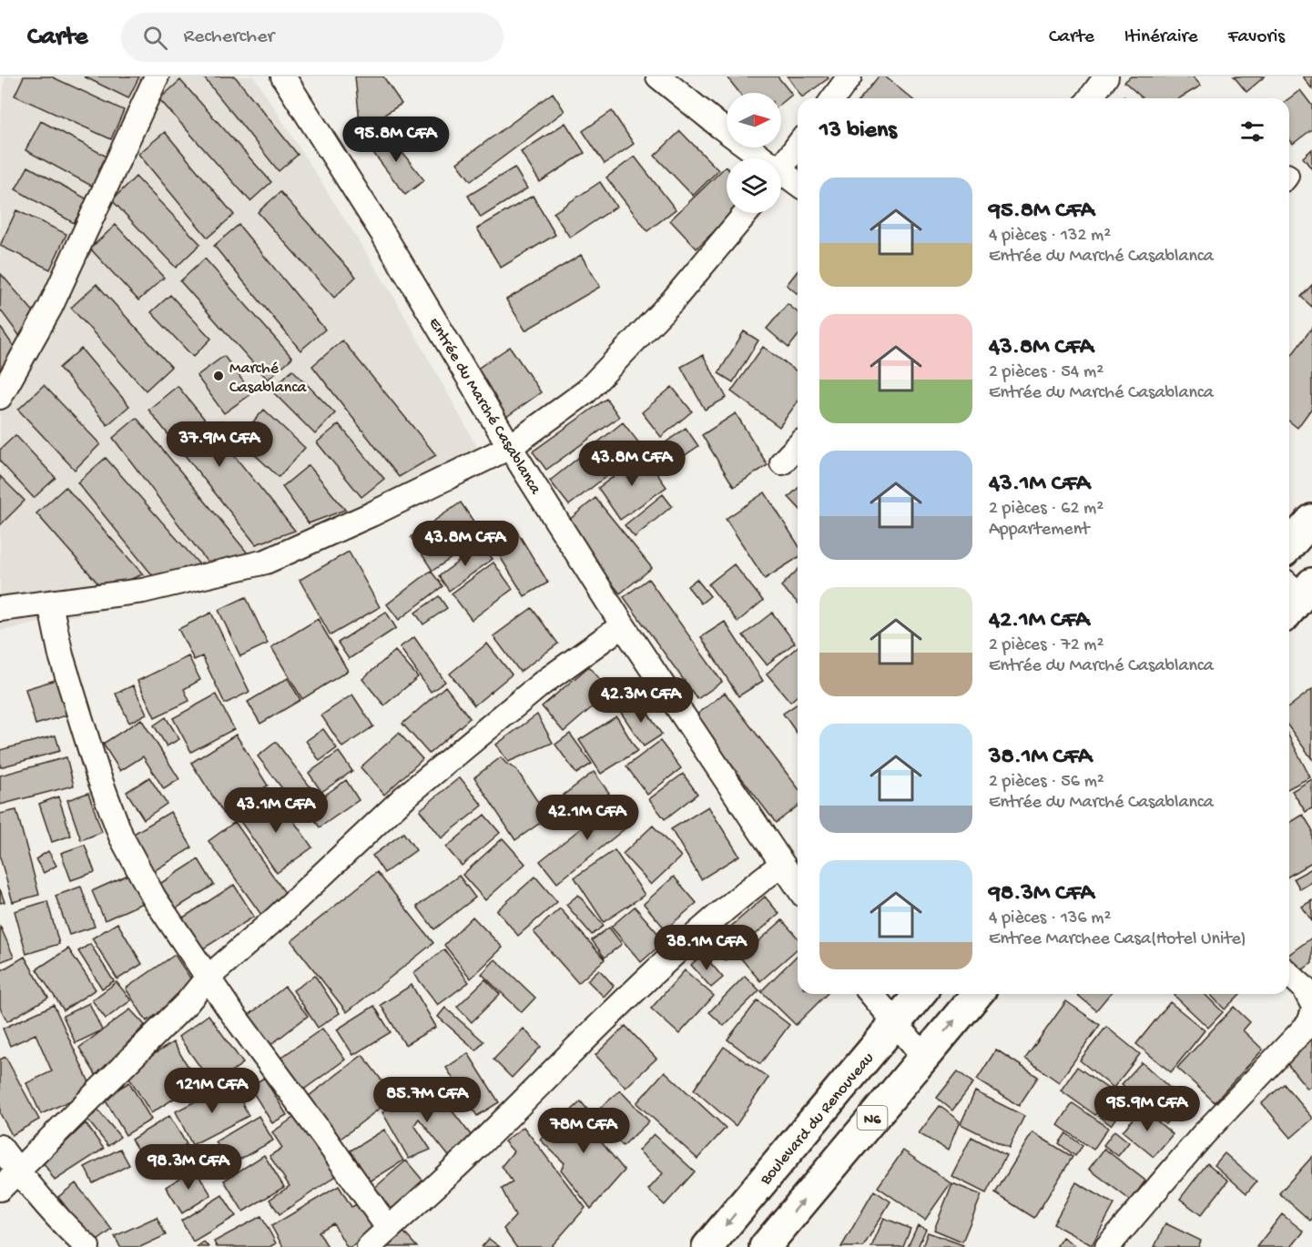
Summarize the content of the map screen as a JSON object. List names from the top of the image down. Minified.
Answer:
{"streets":{"highway":["Boulevard du Renouveau","N6"],"street":["Entrée du Marché Casablanca"]},"places":["Marché Casablanca"],"north":"right","page":{"header":"Carte","search":"Rechercher","nav":["Carte","Itinéraire","Favoris"],"heading":"13 biens","price":["95.8M CFA","37.9M CFA","43.8M CFA","43.8M CFA","42.3M CFA","43.1M CFA","42.1M CFA","38.1M CFA","121M CFA","85.7M CFA","95.9M CFA","78M CFA","98.3M CFA"],"list":[{"name":"95.8M CFA","note":"4 pièces · 132 m² · Entrée du Marché Casablanca"},{"name":"43.8M CFA","note":"2 pièces · 54 m² · Entrée du Marché Casablanca"},{"name":"43.1M CFA","note":"2 pièces · 62 m² · Appartement"},{"name":"42.1M CFA","note":"2 pièces · 72 m² · Entrée du Marché Casablanca"},{"name":"38.1M CFA","note":"2 pièces · 56 m² · Entrée du Marché Casablanca"},{"name":"98.3M CFA","note":"4 pièces · 136 m² · Entree Marchee Casa(Hotel Unite)"}]}}
